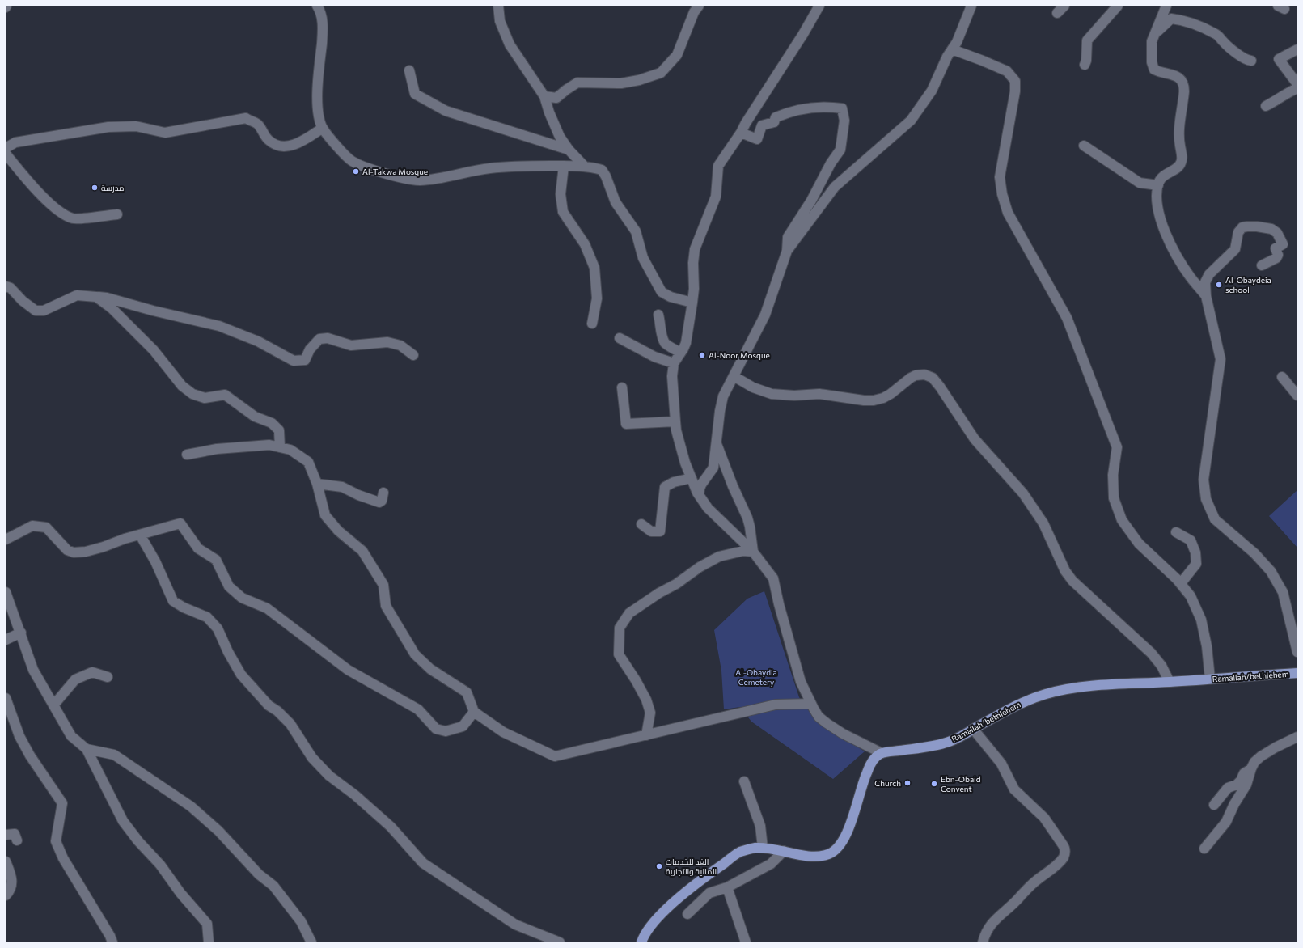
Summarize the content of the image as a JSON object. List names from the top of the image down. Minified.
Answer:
{"streets":{"main road":["Ramallah/bethlehem"]},"parks":["Al-Obaydia Cemetery"],"places":["Al-Takwa Mosque","مدرسة","Al-Obaydeia school","Al-Noor Mosque","Church","Ebn-Obaid Convent","الغد للخدمات المالية والتجارية"]}
